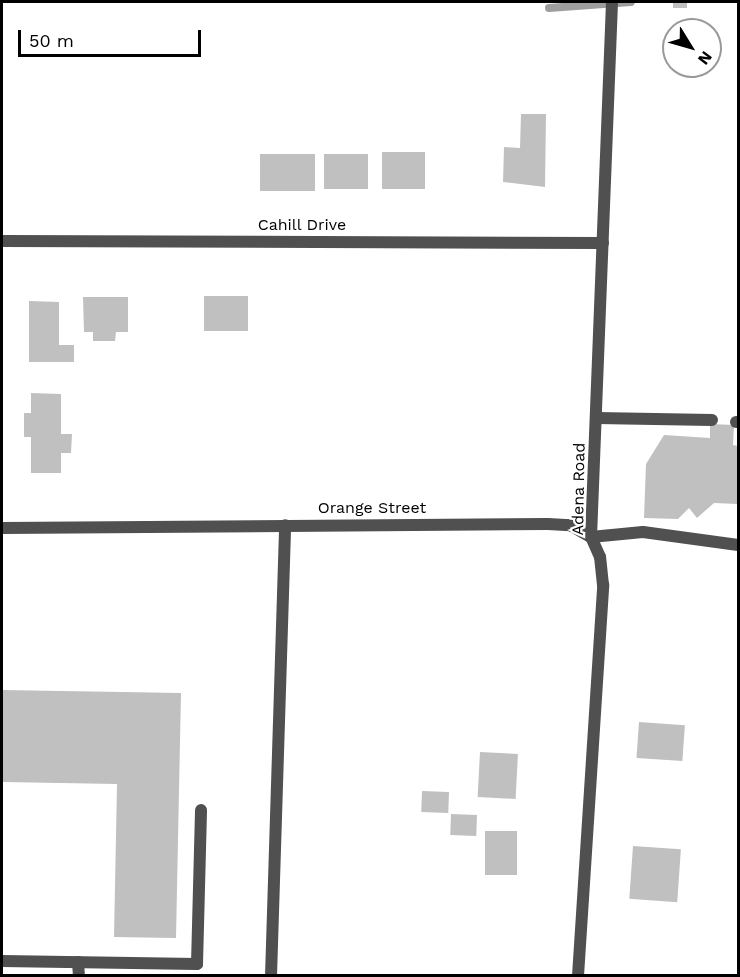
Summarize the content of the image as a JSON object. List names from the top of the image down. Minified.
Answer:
{"streets":{"street":["Cahill Drive","Adena Road","Orange Street"]},"crossings":[["Cahill Drive","Adena Road"],["Adena Road","Orange Street"]],"scale_bar":"50 m","north":"bottom right"}
